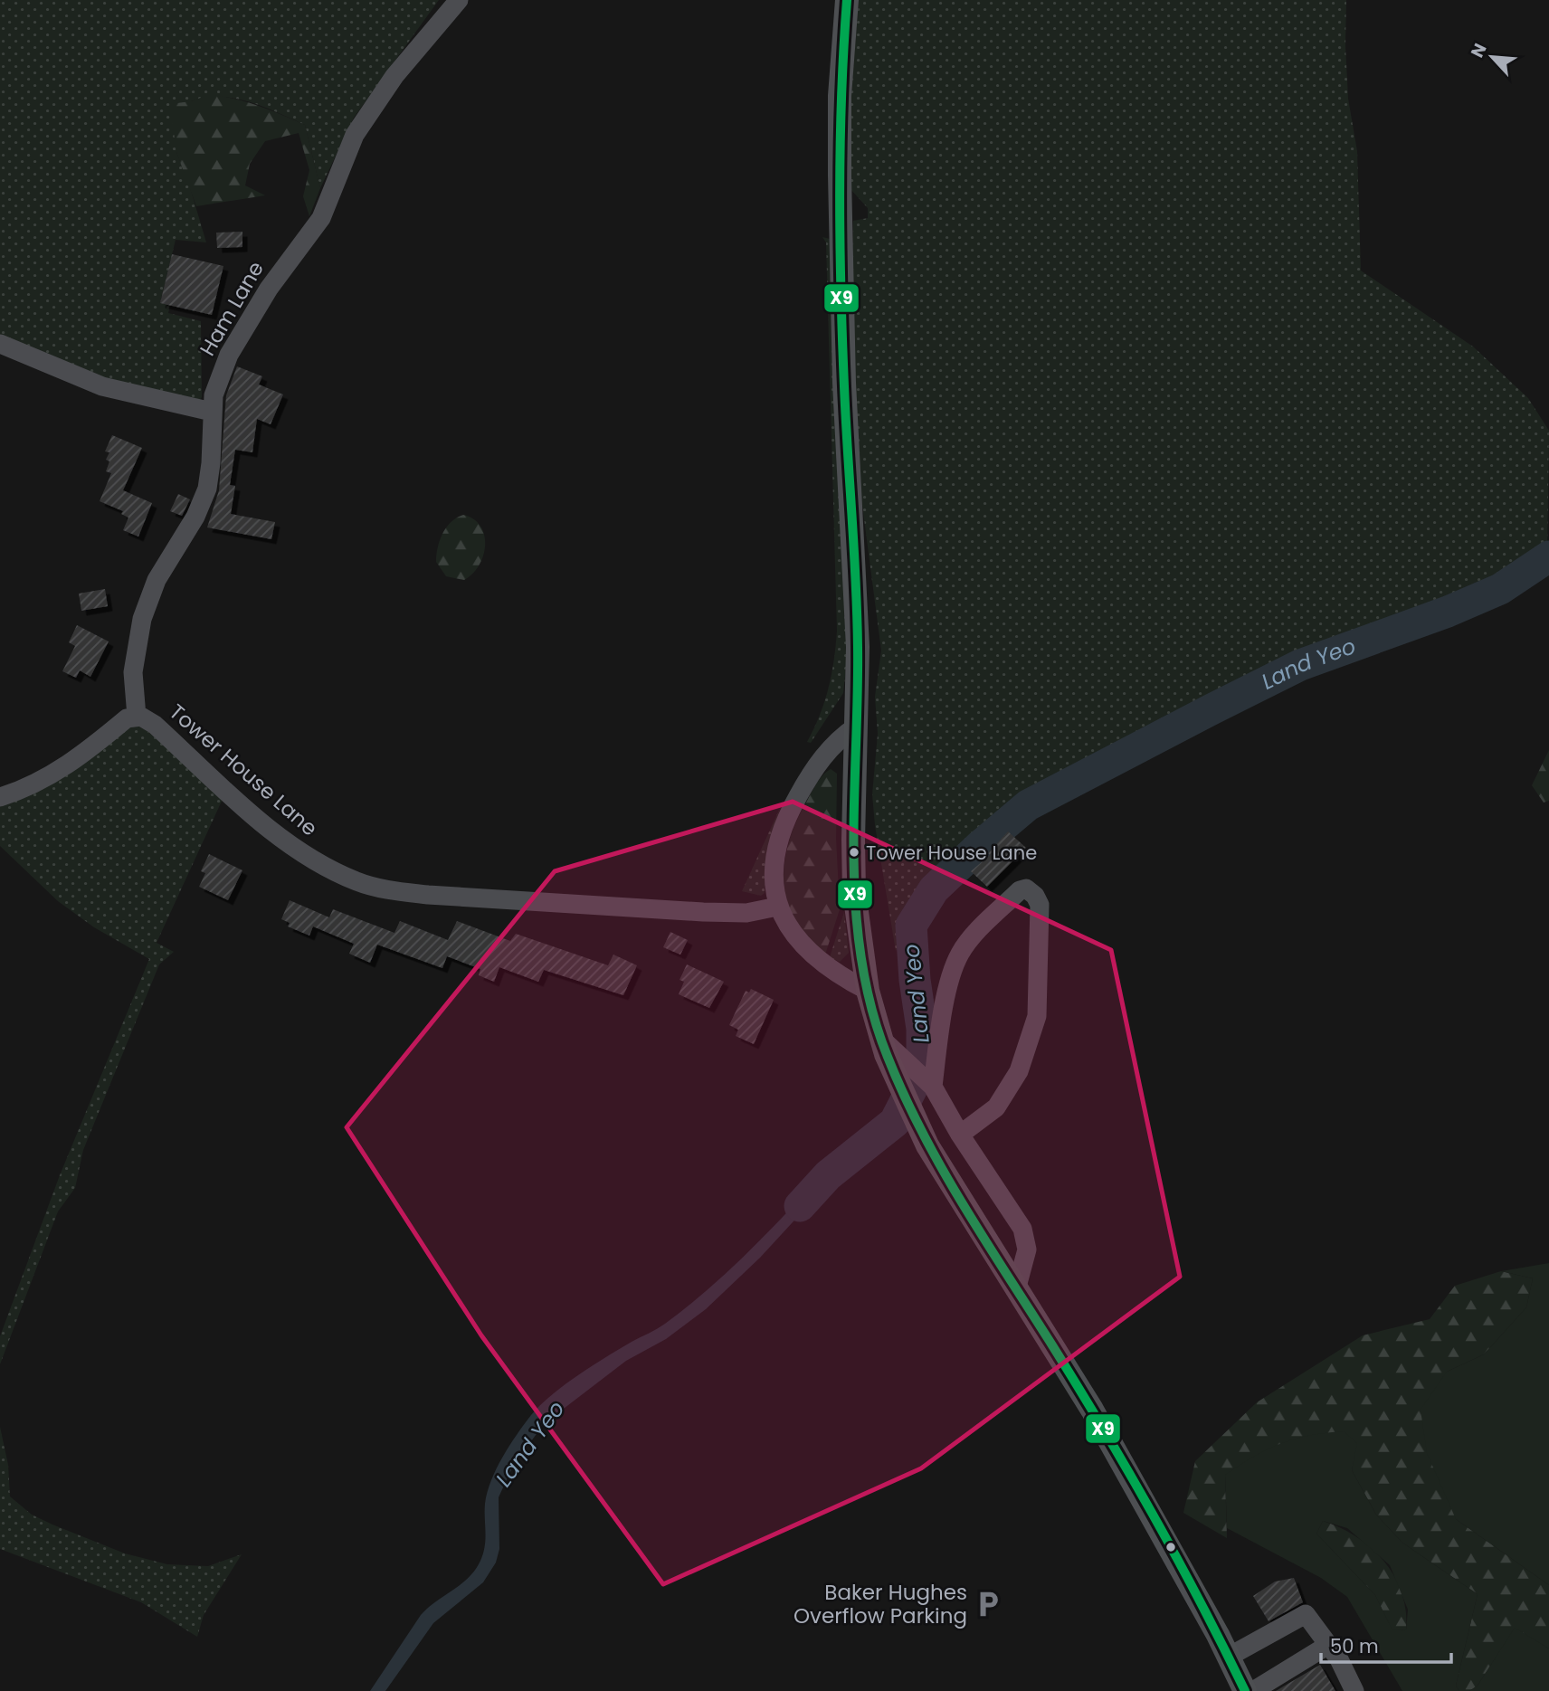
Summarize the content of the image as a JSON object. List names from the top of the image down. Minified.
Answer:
{"streets":{"street":["Ham Lane","Tower House Lane"]},"crossings":[["Ham Lane","Tower House Lane"]],"water":["Land Yeo"],"places":{"other":["Tower House Lane"],"parking":["Baker Hughes Overflow Parking"]},"lines":["transit line X9"],"scale_bar":"50 m","north":"top left"}
